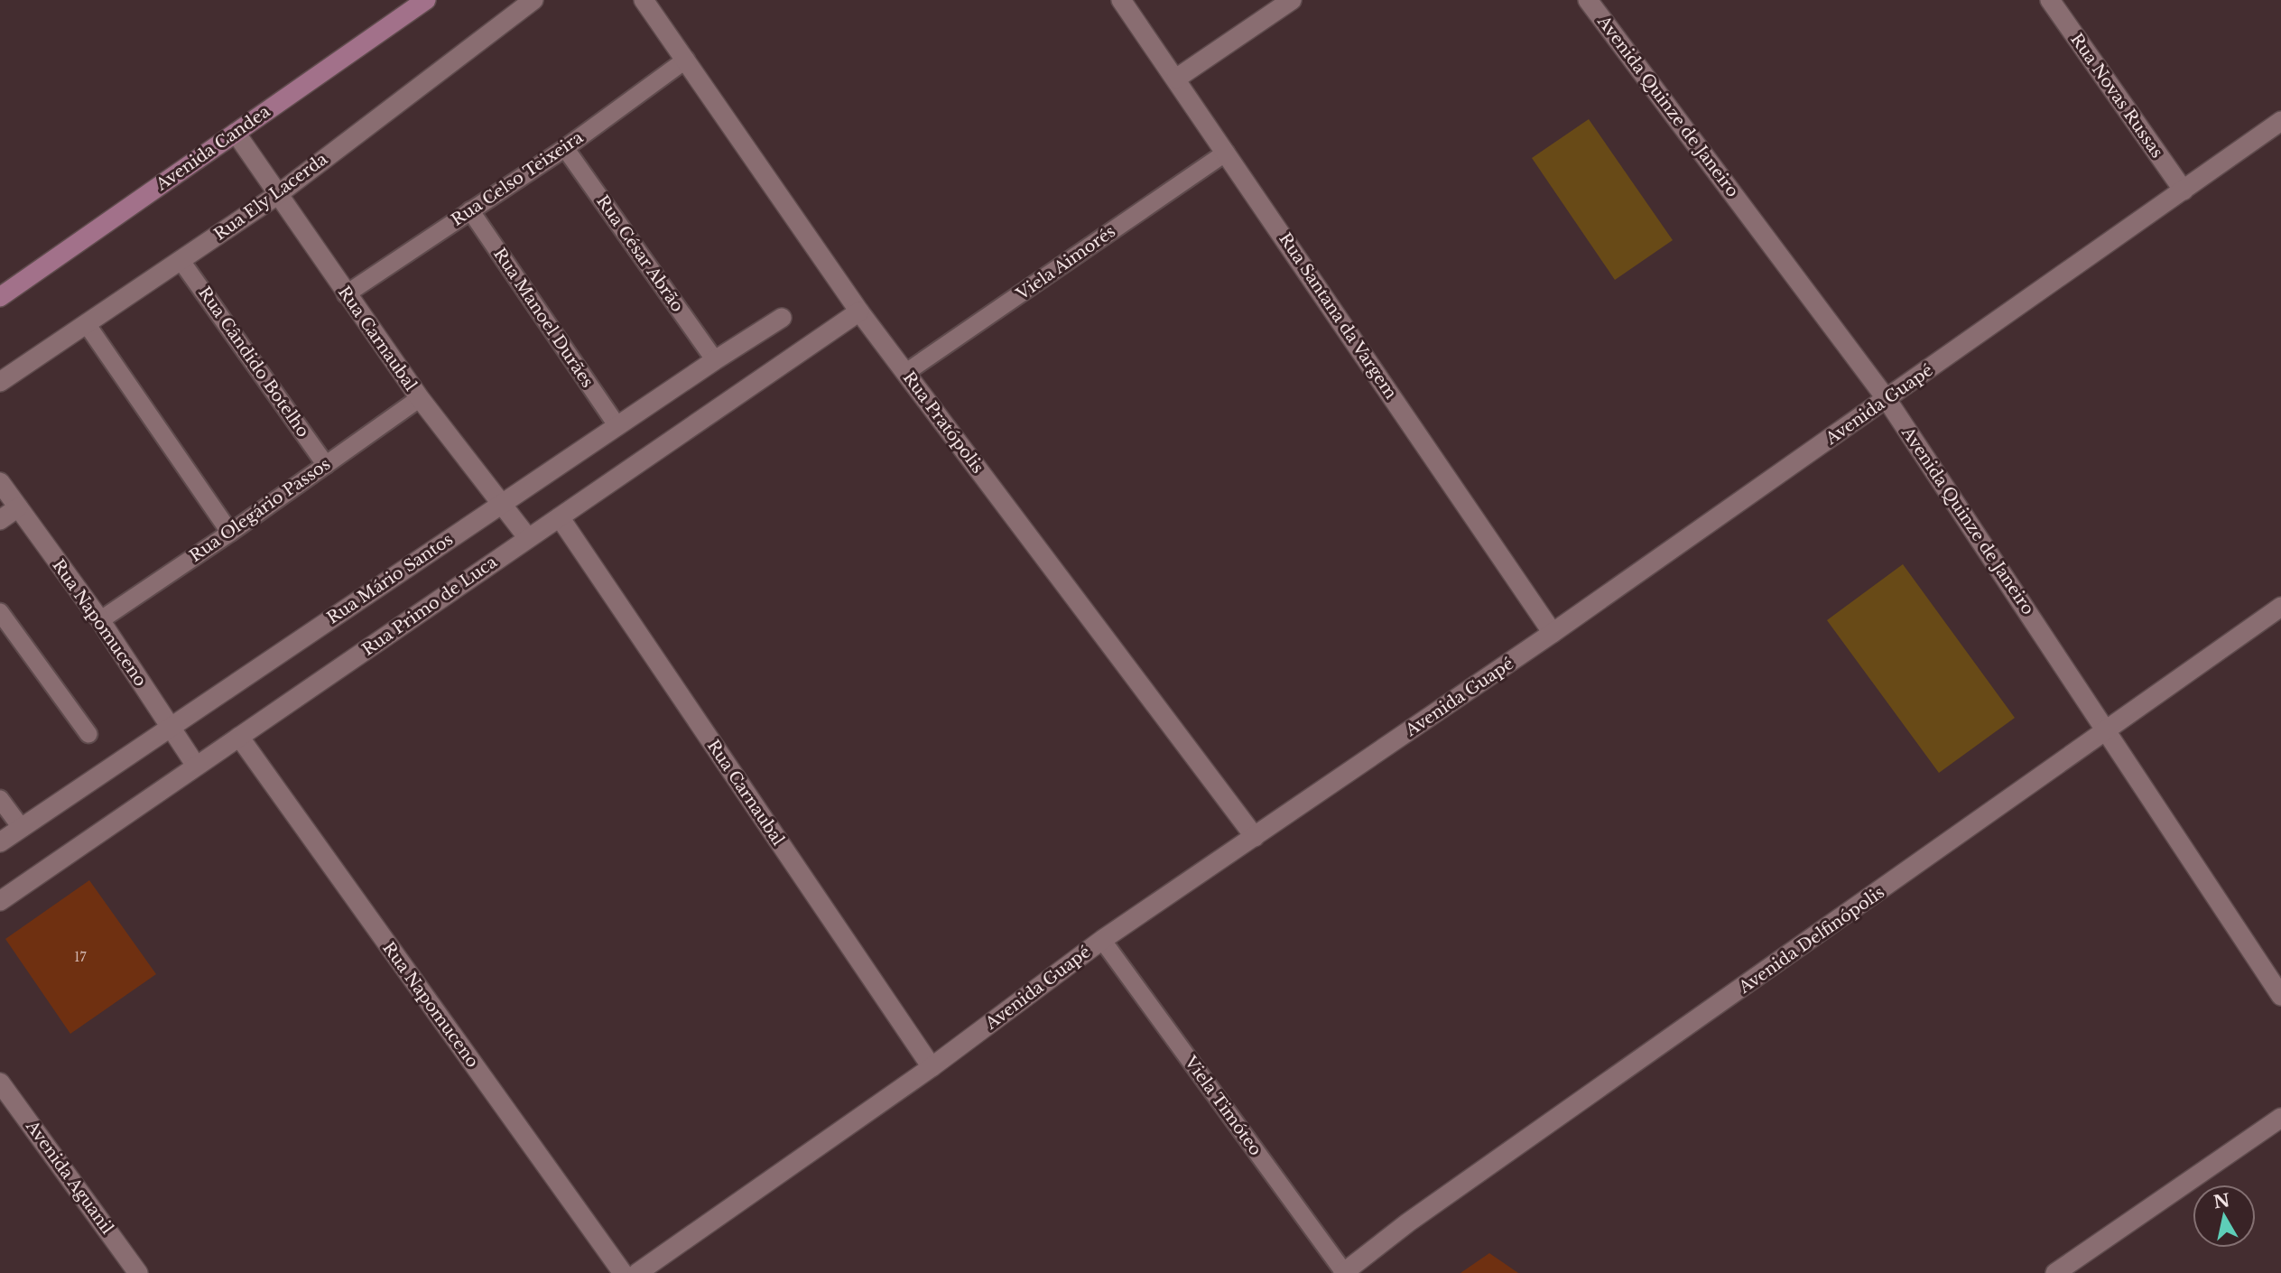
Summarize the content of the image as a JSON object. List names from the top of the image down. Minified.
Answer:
{"streets":{"main road":["Avenida Candea"],"street":["Rua Novas Russas","Avenida Quinze de Janeiro","Rua Ely Lacerda","Rua Santana da Vargem","Rua Carnaubal","Avenida Guapé","Rua Pratópolis","Rua Mário Santos","Rua Primo de Luca","Rua Napomuceno","Avenida Delfinópolis","Avenida Aguanil"],"lane":["Rua Celso Teixeira","Rua César Abrão","Viela Aimorés","Rua Manoel Durães","Rua Cândido Botelho","Rua Olegário Passos","Viela Timóteo"]},"crossings":[["Rua Novas Russas","Avenida Guapé"],["Avenida Quinze de Janeiro","Avenida Guapé"],["Avenida Quinze de Janeiro","Avenida Delfinópolis"],["Avenida Candea","Rua Carnaubal"],["Rua Celso Teixeira","Rua César Abrão"],["Rua Celso Teixeira","Rua Manoel Durães"],["Rua Celso Teixeira","Rua Carnaubal"],["Rua Celso Teixeira","Rua Pratópolis"],["Rua Ely Lacerda","Rua Carnaubal"],["Rua Ely Lacerda","Rua Cândido Botelho"],["Rua César Abrão","Rua Mário Santos"],["Viela Aimorés","Rua Santana da Vargem"],["Viela Aimorés","Rua Pratópolis"],["Rua Santana da Vargem","Avenida Guapé"],["Rua Manoel Durães","Rua Mário Santos"],["Rua Carnaubal","Avenida Guapé"],["Rua Carnaubal","Rua Olegário Passos"],["Rua Carnaubal","Rua Mário Santos"],["Rua Carnaubal","Rua Primo de Luca"],["Rua Cândido Botelho","Rua Olegário Passos"],["Avenida Guapé","Rua Pratópolis"],["Avenida Guapé","Viela Timóteo"],["Rua Pratópolis","Rua Primo de Luca"],["Rua Olegário Passos","Rua Napomuceno"],["Rua Mário Santos","Rua Napomuceno"],["Rua Primo de Luca","Rua Napomuceno"],["Avenida Delfinópolis","Viela Timóteo"]],"house_numbers":["17"],"north":"top"}
